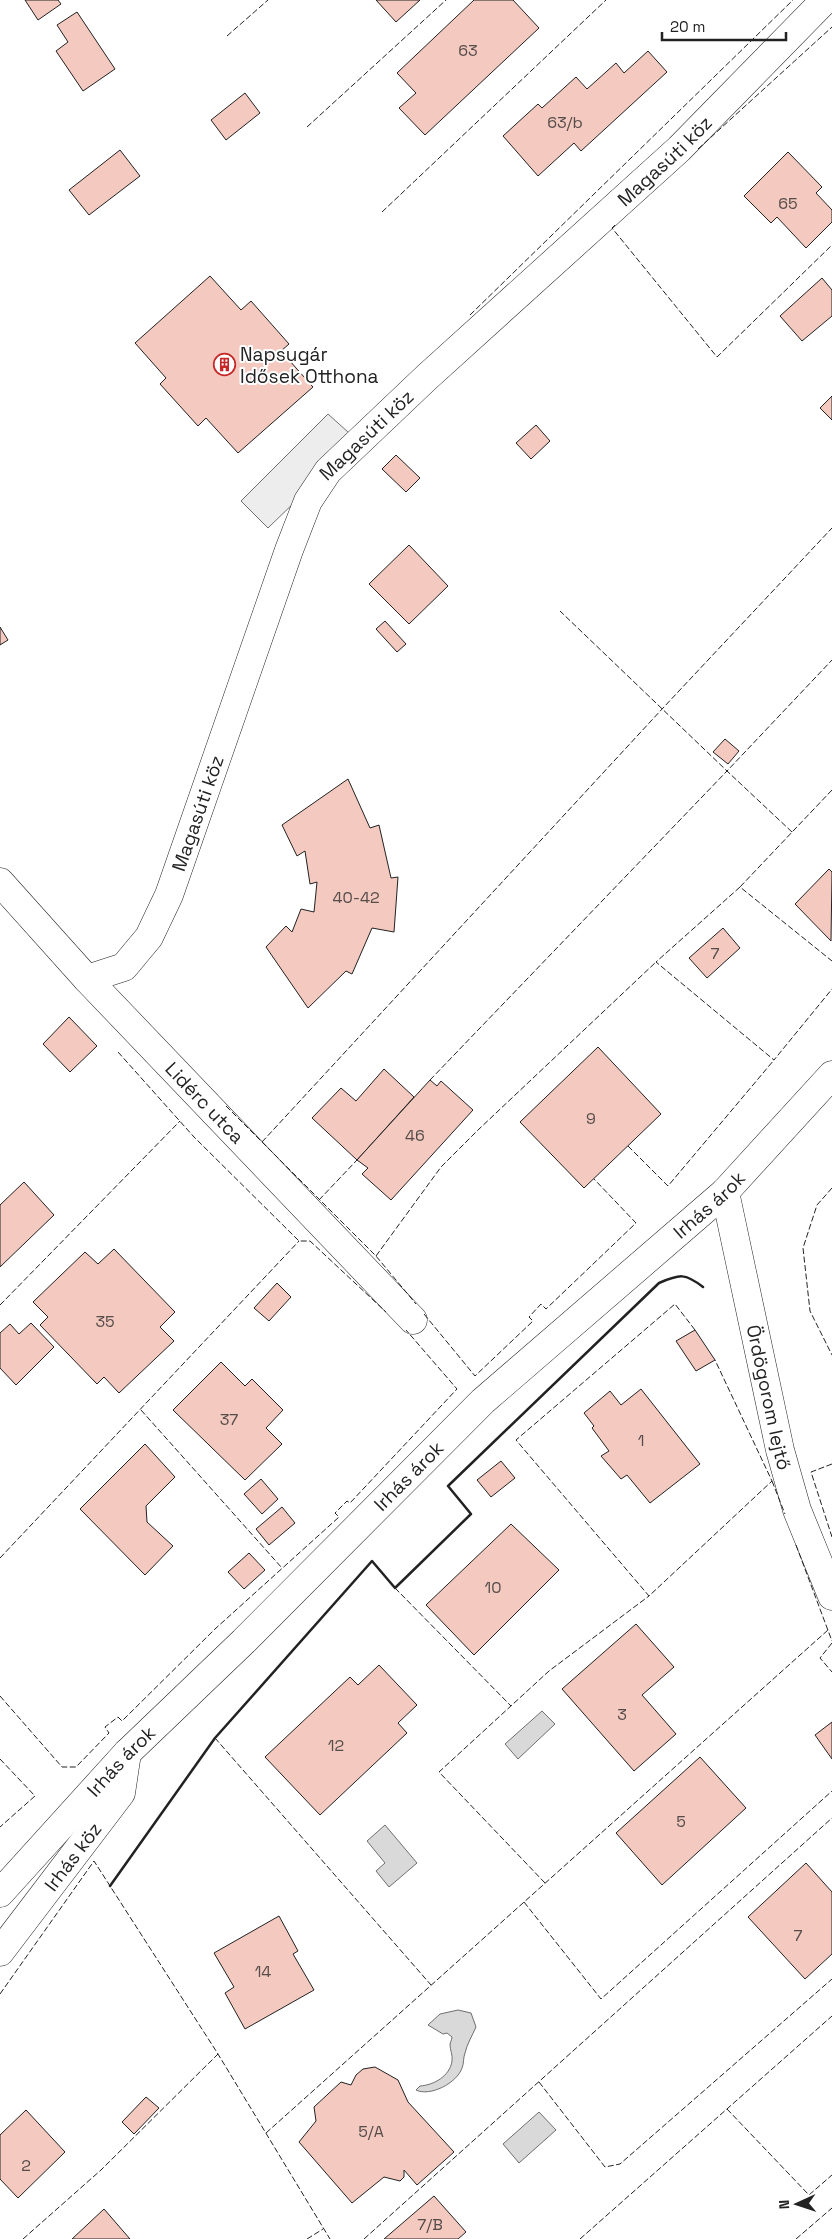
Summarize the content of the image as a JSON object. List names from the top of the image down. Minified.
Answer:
{"streets":{"street":["Magasúti köz","Lidérc utca","Irhás árok","Ördögorom lejtő","Irhás köz"]},"crossings":[["Magasúti köz","Lidérc utca"],["Irhás árok","Ördögorom lejtő"],["Irhás árok","Irhás köz"]],"places":{"building":["Napsugár Idősek Otthona"]},"house_numbers":["63","63/b","65","40-42","7","9","46","35","37","1","10","3","12","5","7","14","5/A","2","7/B"],"scale_bar":"20 m","north":"left"}
